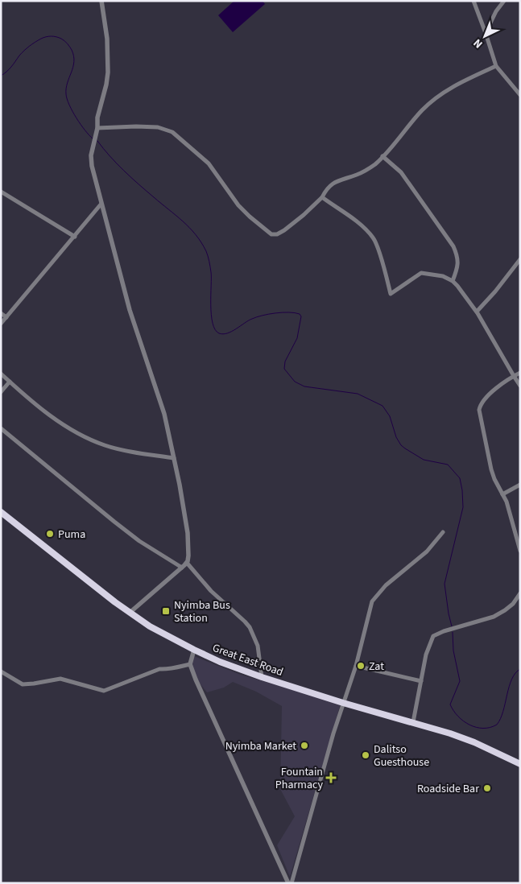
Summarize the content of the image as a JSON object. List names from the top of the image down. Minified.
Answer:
{"streets":{"highway":["Great East Road"]},"places":{"other":["Puma","Zat","Nyimba Market","Dalitso Guesthouse","Roadside Bar"],"transit":["Nyimba Bus Station"],"health":["Fountain Pharmacy"]},"north":"bottom left"}
